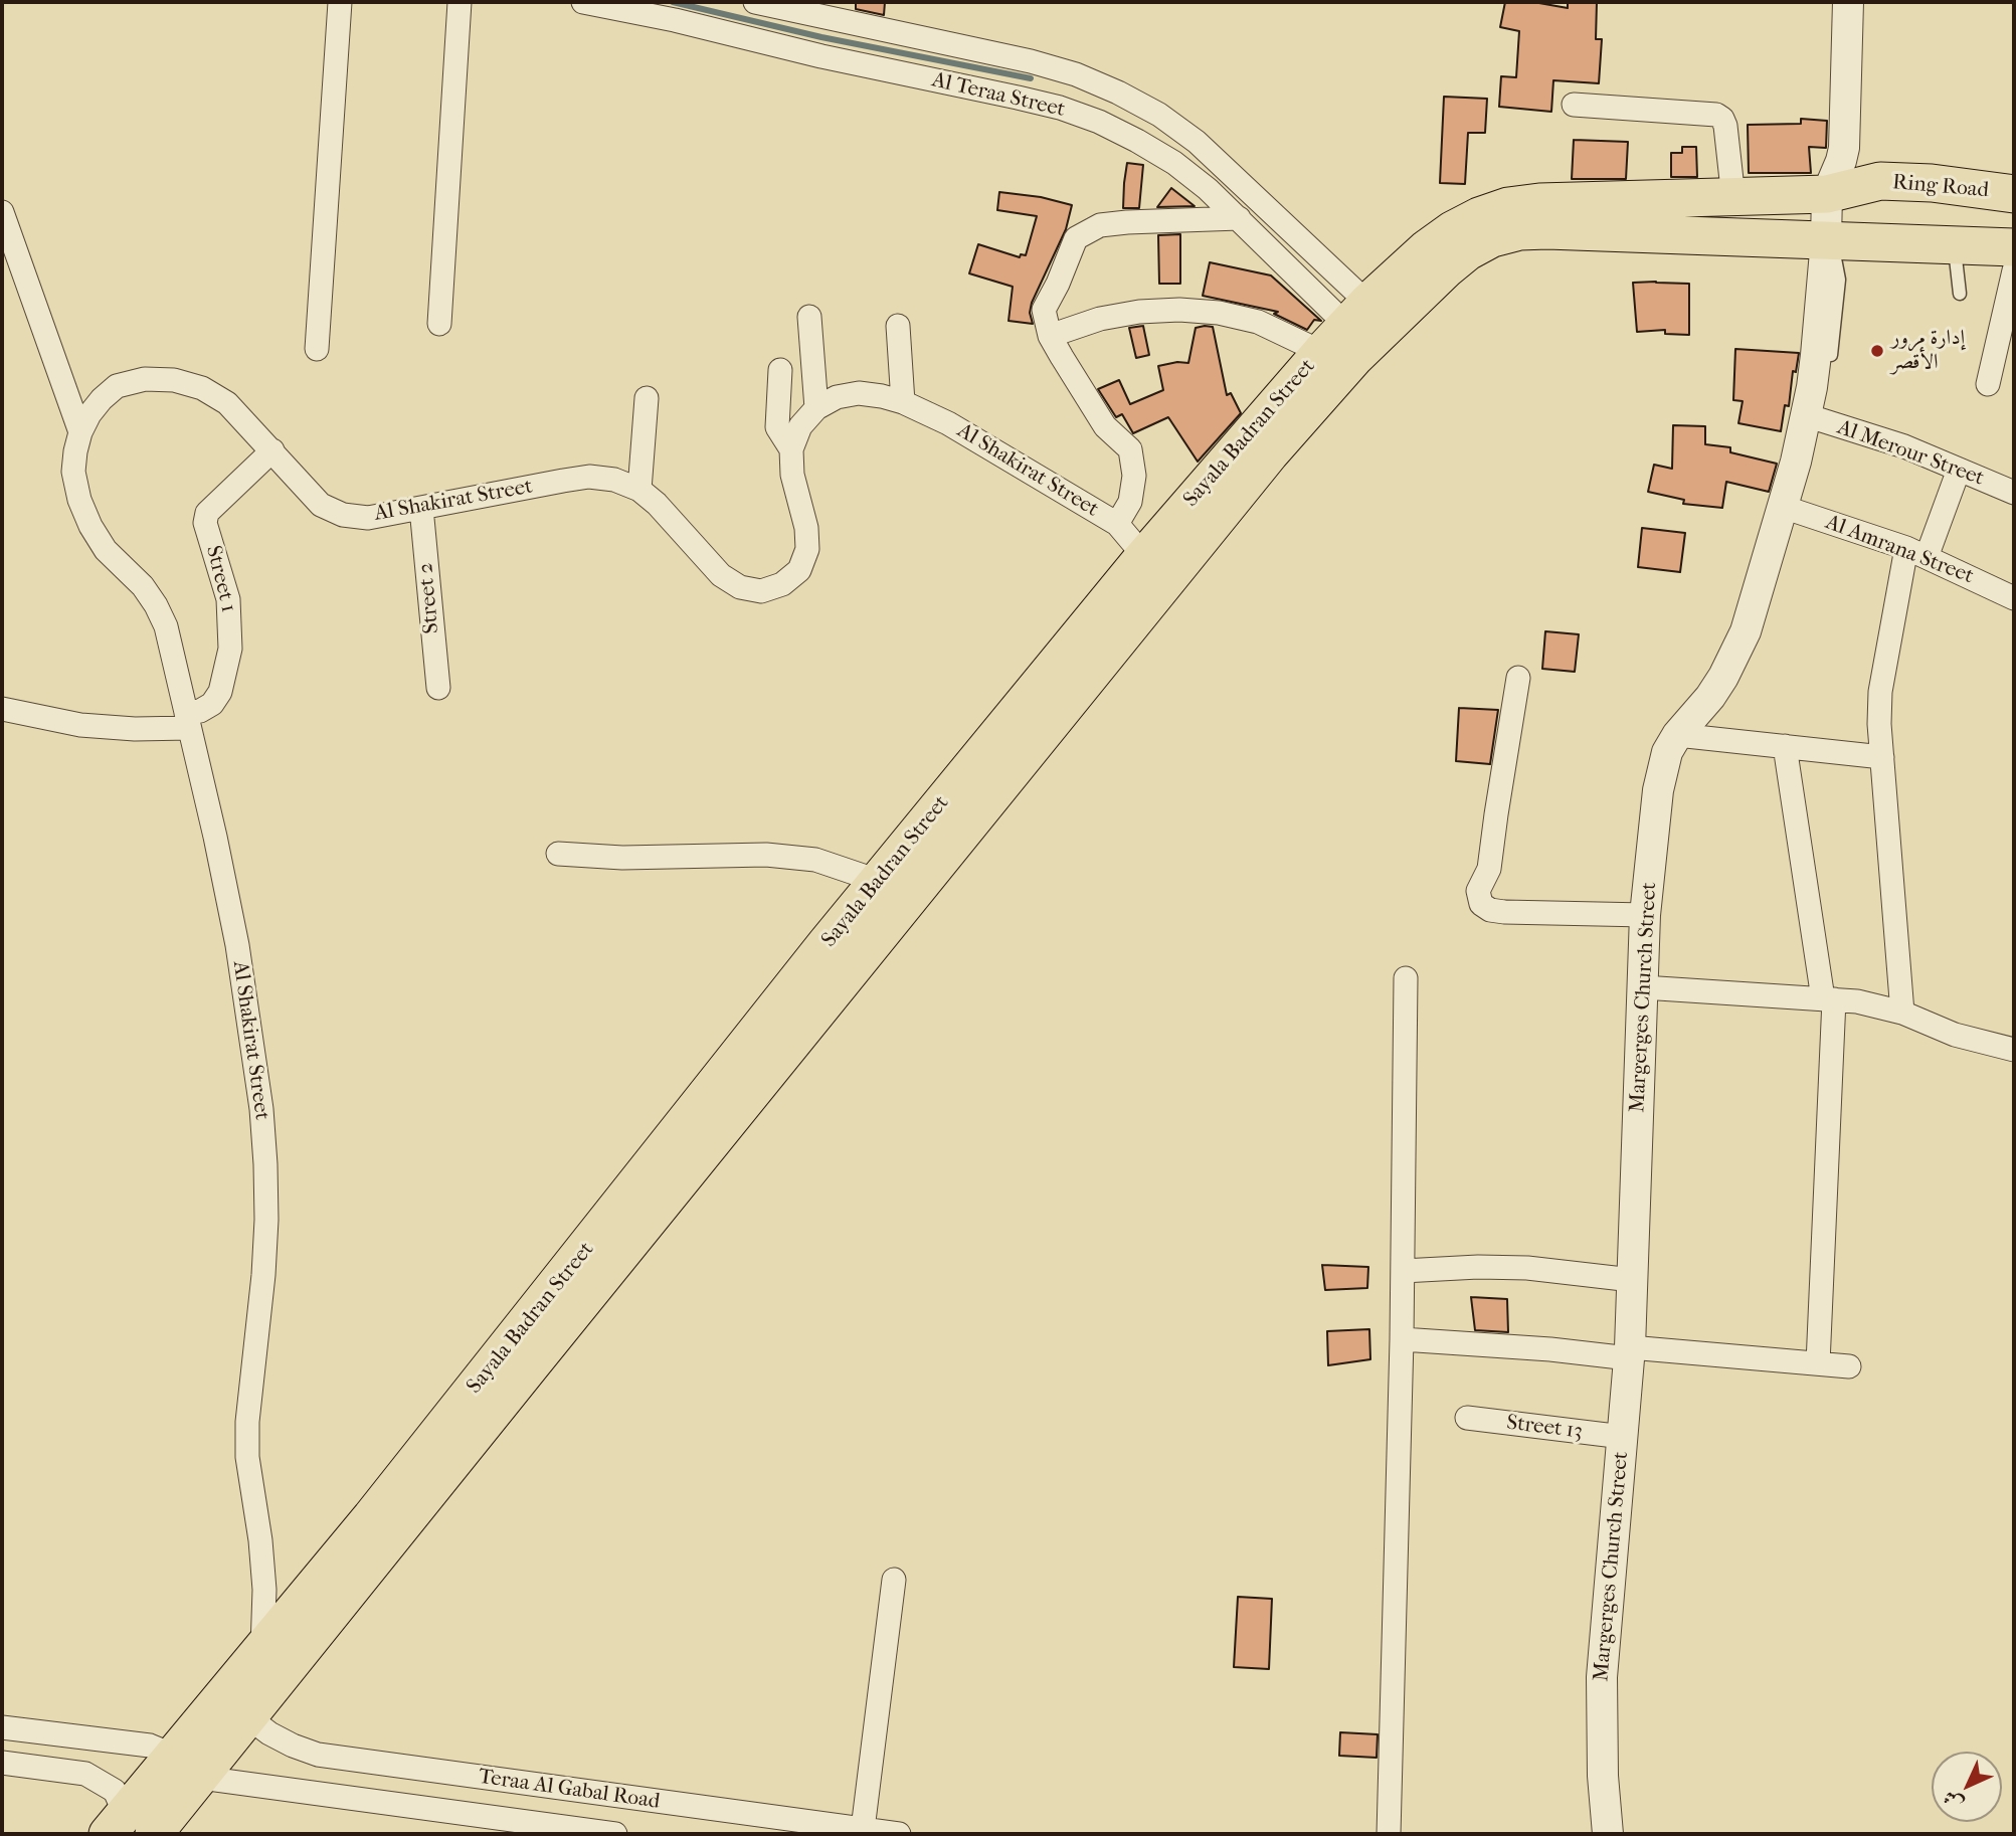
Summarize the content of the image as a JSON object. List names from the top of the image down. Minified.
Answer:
{"streets":{"main road":["Ring Road","Sayala Badran Street"],"street":["Al Teraa Street","Al Merour Street","Al Shakirat Street","Al Amrana Street","Street 1","Street 2","Margerges Church Street","Street 13","Teraa Al Gabal Road"]},"crossings":[["Al Teraa Street","Sayala Badran Street"],["Ring Road","Sayala Badran Street"],["Ring Road","Margerges Church Street"],["Sayala Badran Street","Al Shakirat Street"],["Sayala Badran Street","Margerges Church Street"],["Sayala Badran Street","Teraa Al Gabal Road"],["Al Merour Street","Margerges Church Street"],["Al Shakirat Street","Street 1"],["Al Shakirat Street","Street 2"],["Al Amrana Street","Margerges Church Street"],["Margerges Church Street","Street 13"]],"places":["إدارة مرور الأقصر"],"north":"bottom left"}
